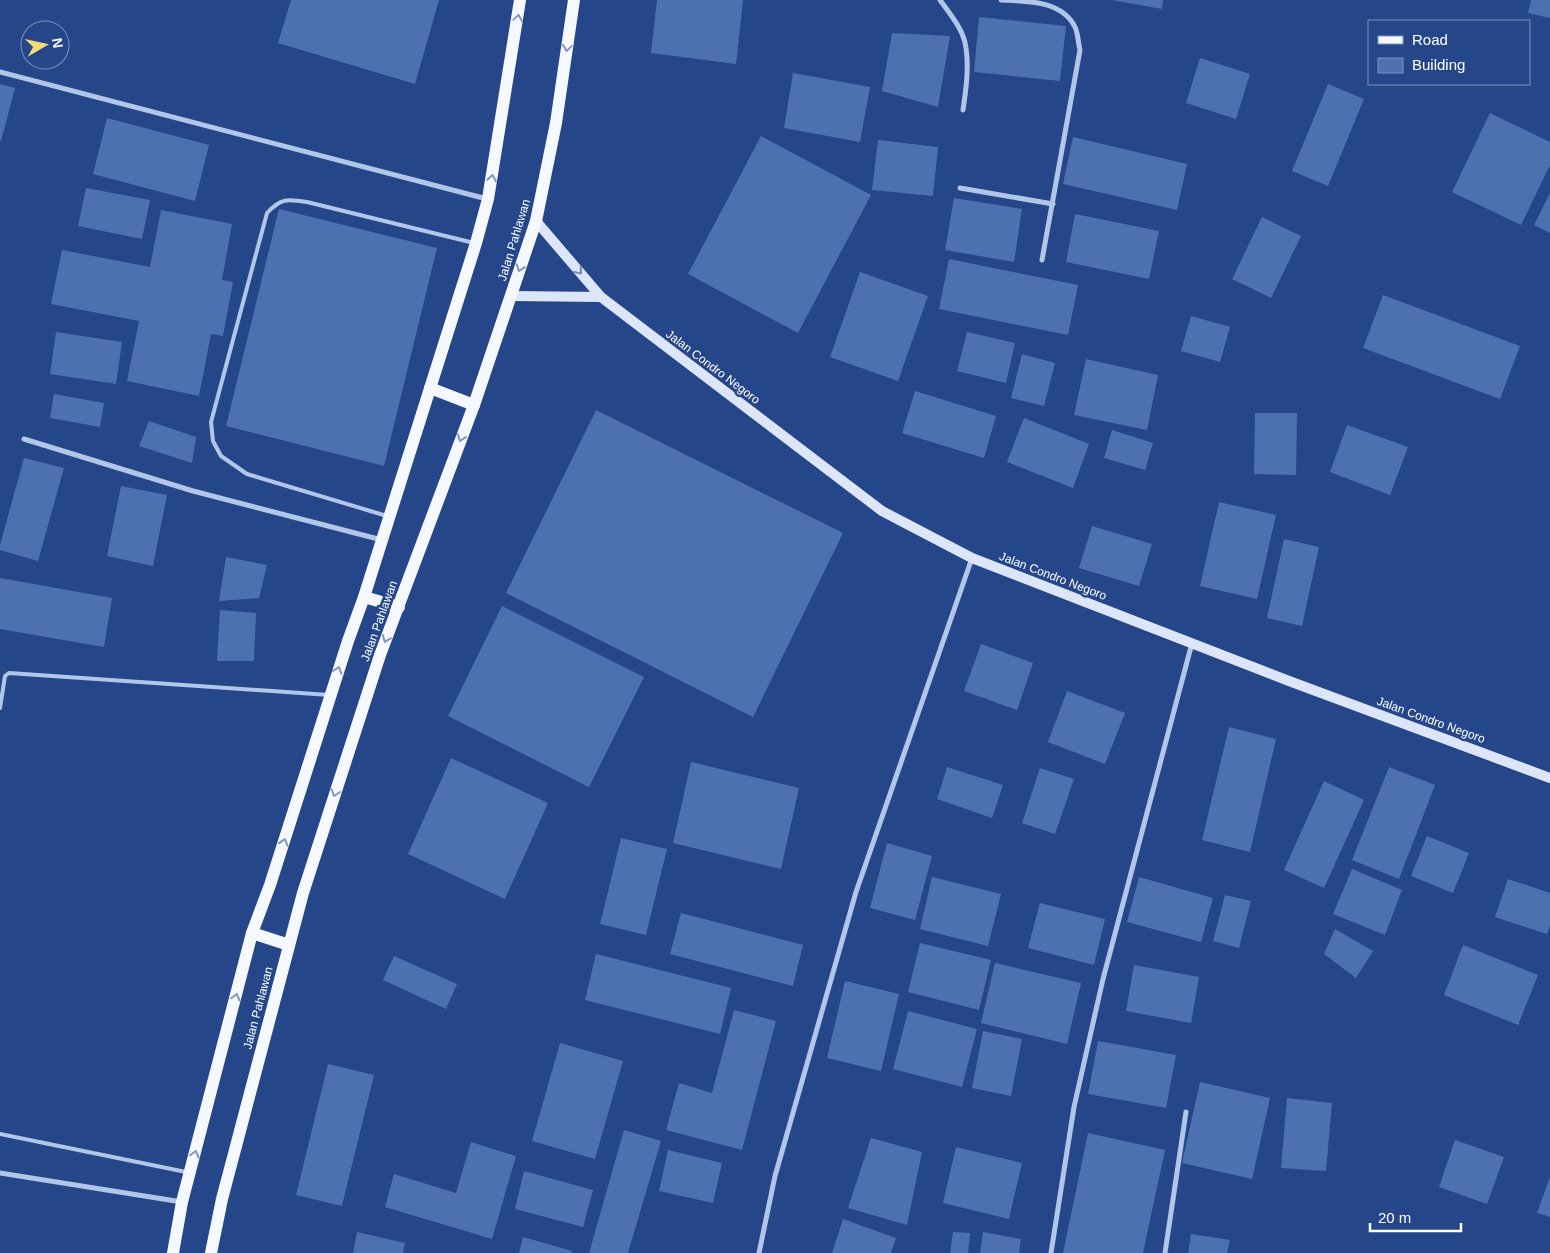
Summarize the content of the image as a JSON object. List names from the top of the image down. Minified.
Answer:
{"streets":{"main road":["Jalan Pahlawan","Jalan Condro Negoro"]},"crossings":[["Jalan Pahlawan","Jalan Condro Negoro"]],"legend":["Road","Building"],"scale_bar":"20 m","north":"right"}
